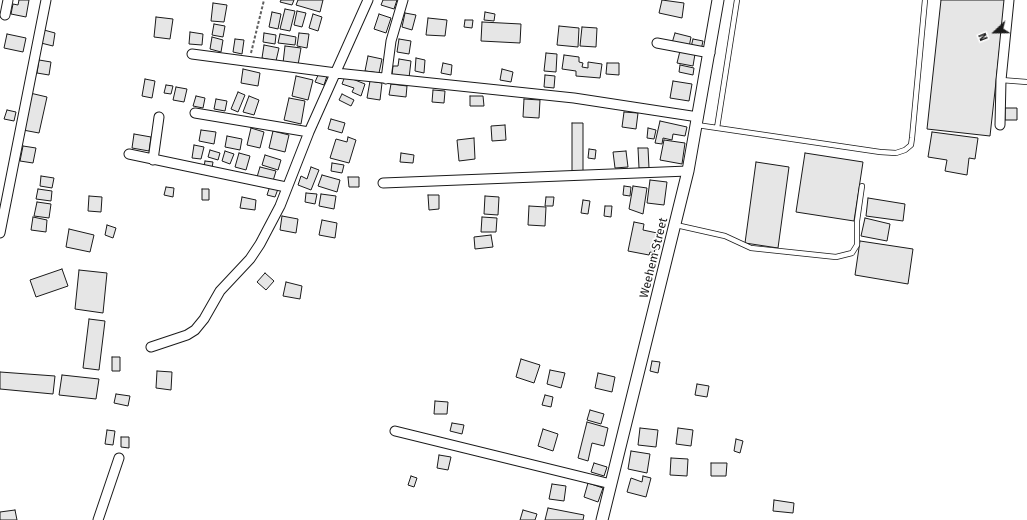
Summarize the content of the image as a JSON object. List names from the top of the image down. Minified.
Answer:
{"streets":{"street":["Weehem Street"]},"north":"left"}
